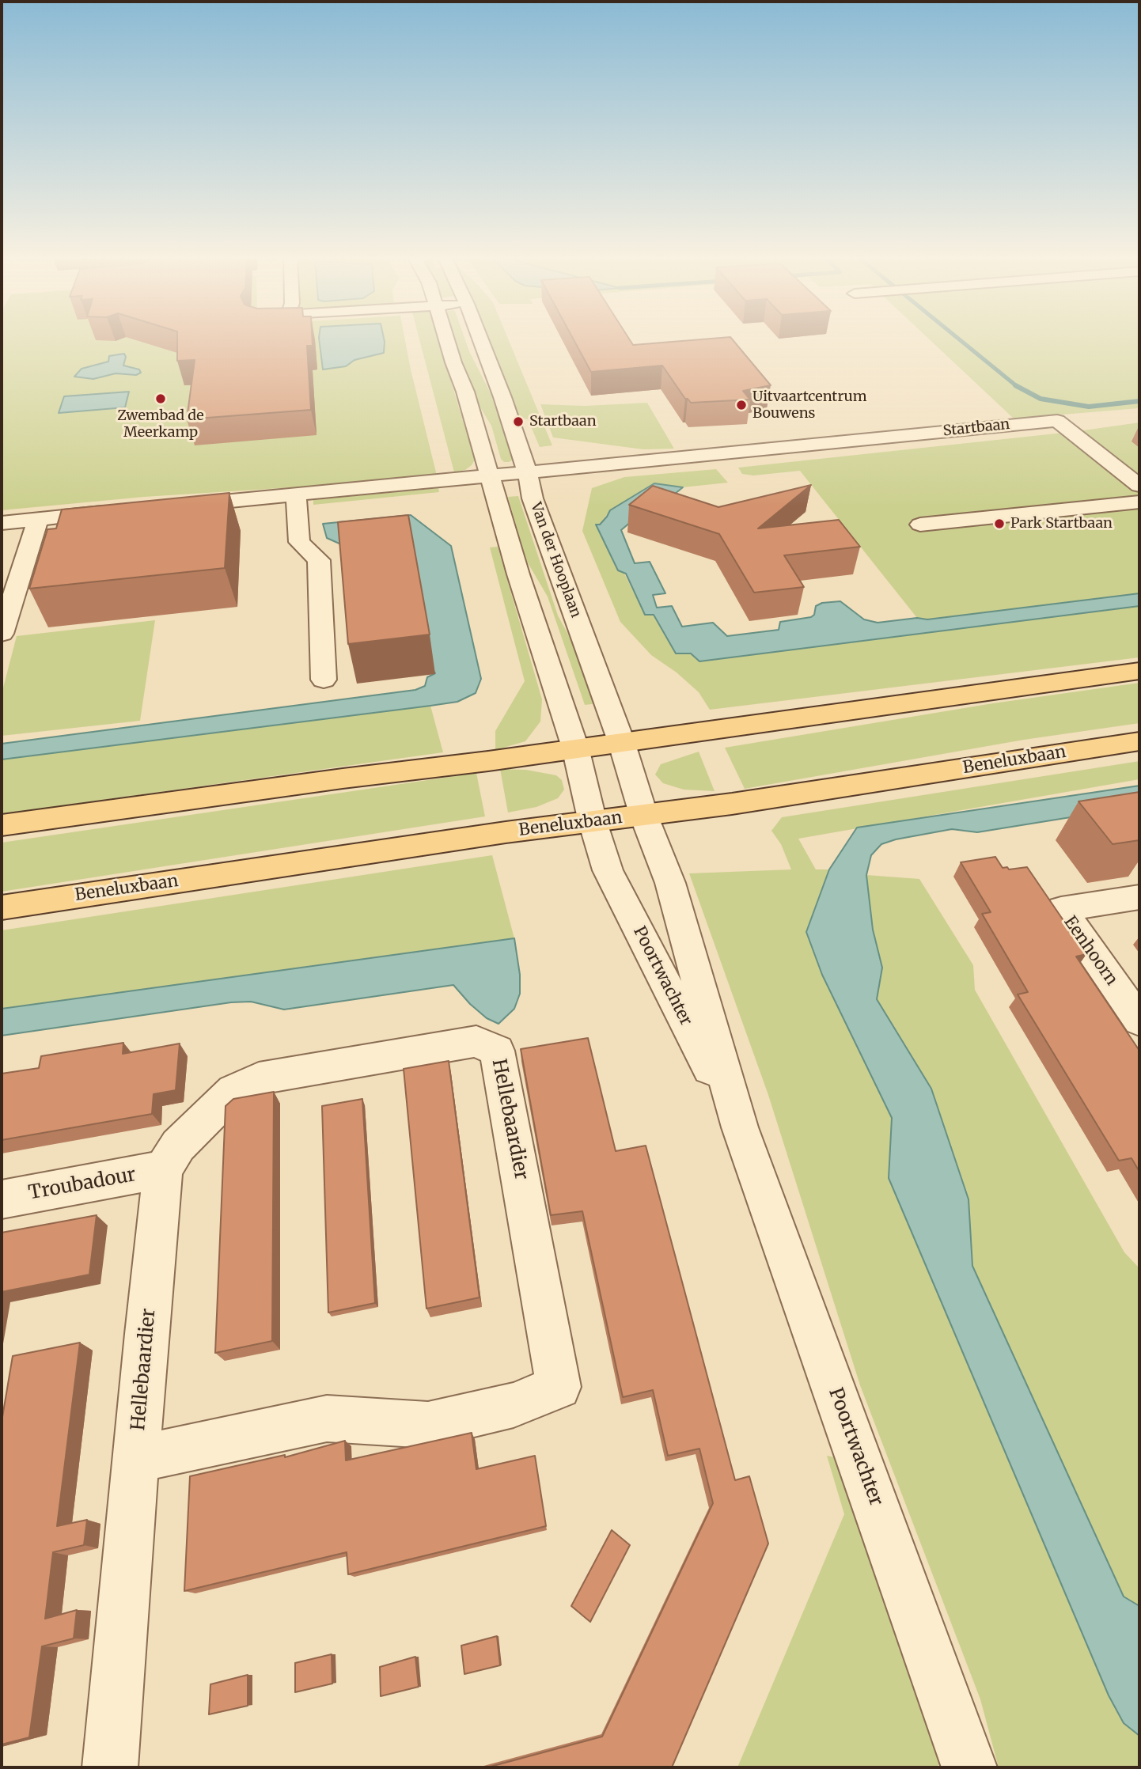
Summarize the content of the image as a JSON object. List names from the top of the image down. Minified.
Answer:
{"streets":{"main road":["Beneluxbaan"],"street":["Startbaan","Van der Hooplaan","Eenhoorn","Poortwachter","Hellebaardier","Troubadour"]},"crossings":[["Startbaan","Van der Hooplaan"],["Van der Hooplaan","Beneluxbaan"],["Van der Hooplaan","Poortwachter"],["Beneluxbaan","Poortwachter"],["Hellebaardier","Troubadour"]],"places":["Zwembad de Meerkamp","Uitvaartcentrum Bouwens","Startbaan","Park Startbaan"]}
